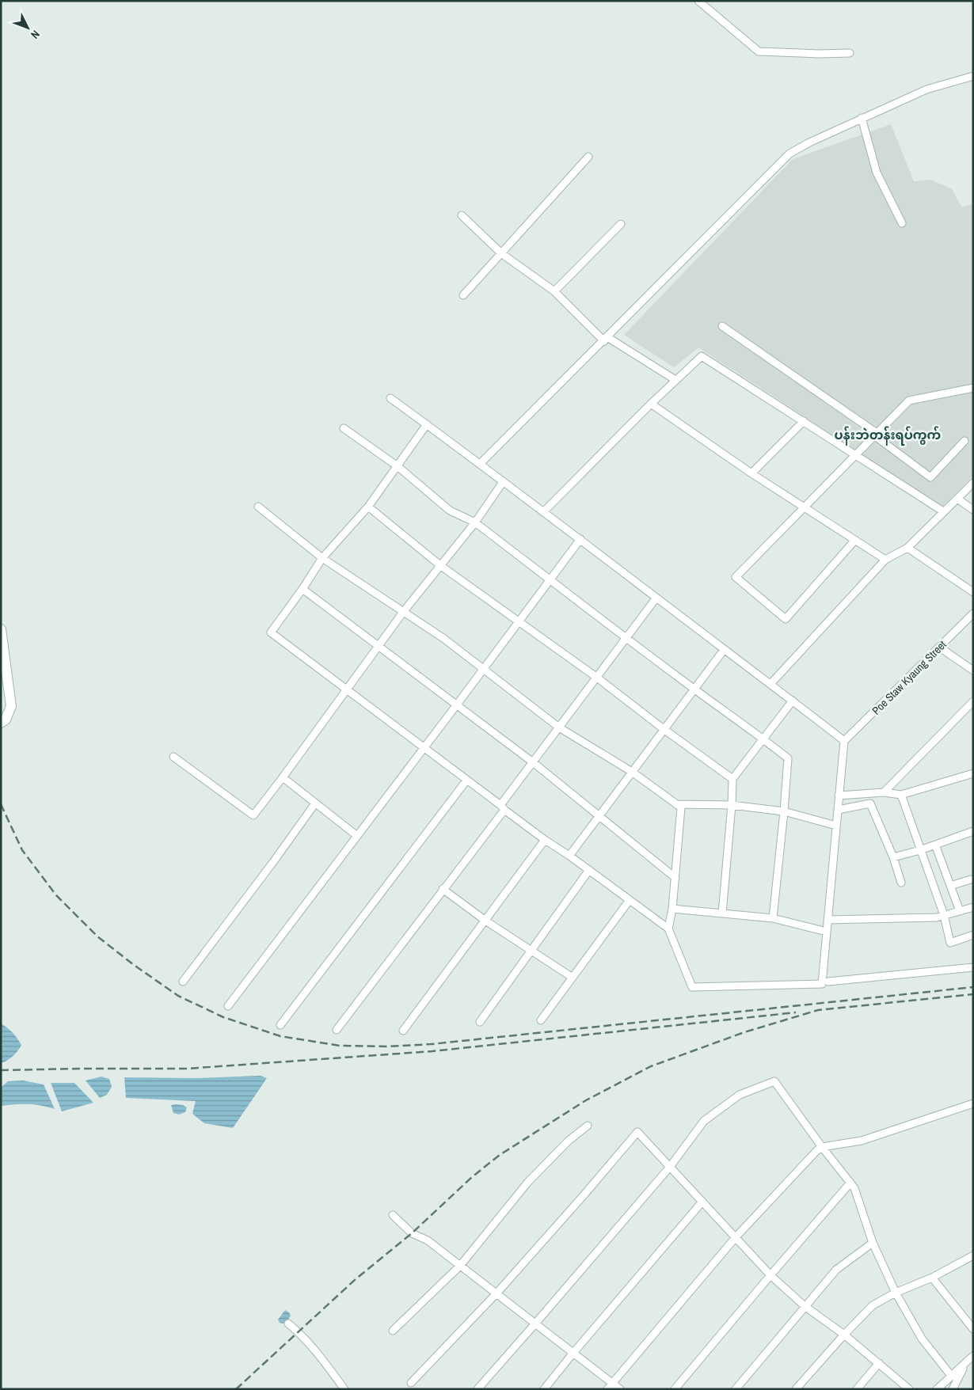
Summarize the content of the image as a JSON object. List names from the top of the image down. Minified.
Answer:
{"streets":{"street":["Poe Staw Kyaung Street"]},"districts":["ပန်းဘဲတန်းရပ်ကွက်"],"north":"bottom right"}
